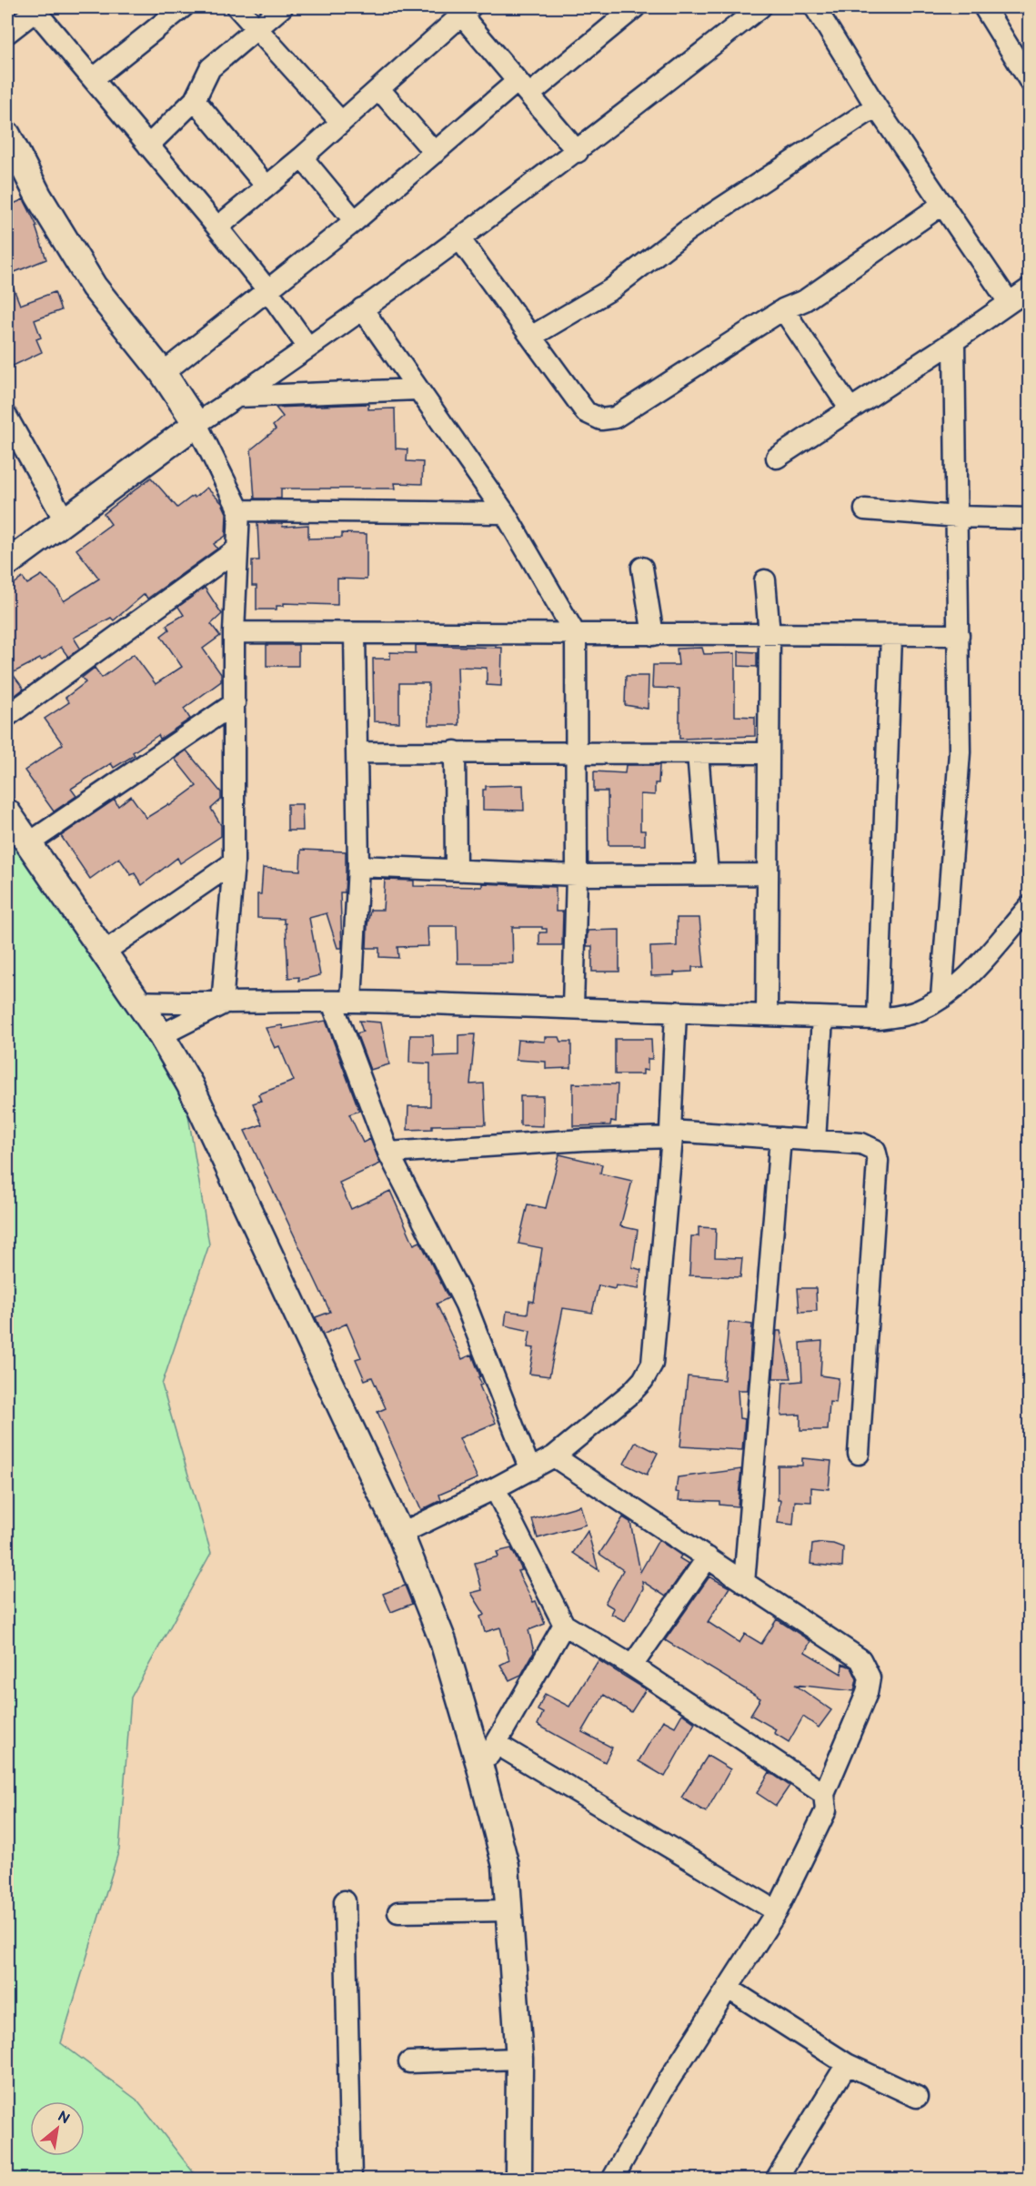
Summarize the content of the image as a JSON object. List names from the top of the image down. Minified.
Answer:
{"north":"top right"}
